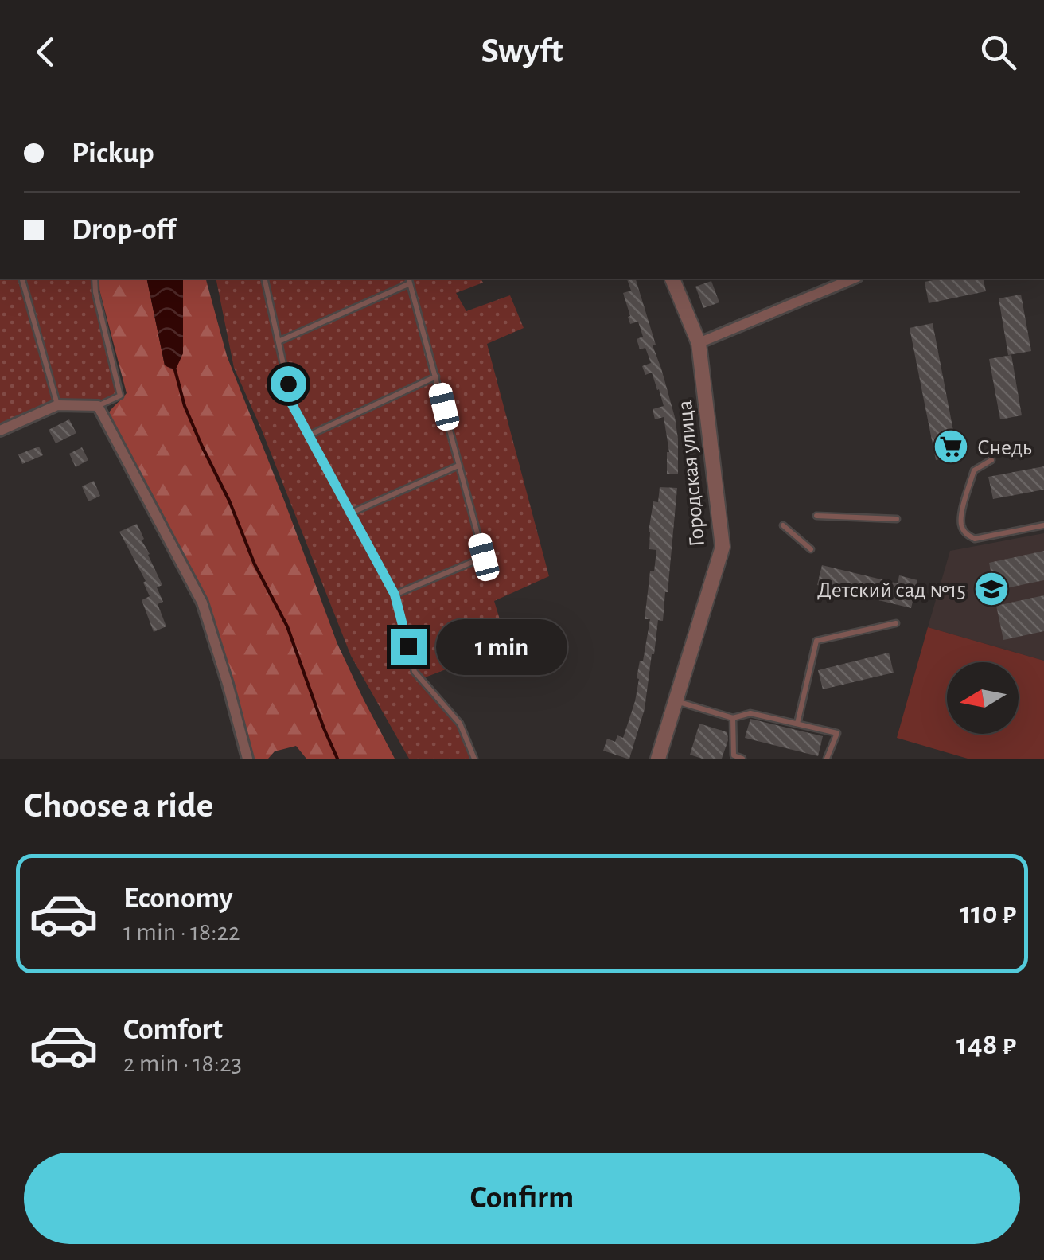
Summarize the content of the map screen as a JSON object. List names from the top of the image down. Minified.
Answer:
{"streets":{"street":["Городская улица"]},"places":{"supermarket":["Снедь"],"school or university":["Детский сад №15"]},"north":"left","page":{"header":"Swyft","banner":["Pickup","Drop-off"],"bubble":"1 min","heading":"Choose a ride","list":[{"name":"Economy","note":"1 min · 18:22","value":"110 ₽"},{"name":"Comfort","note":"2 min · 18:23","value":"148 ₽"}],"buttons":"Confirm"}}
